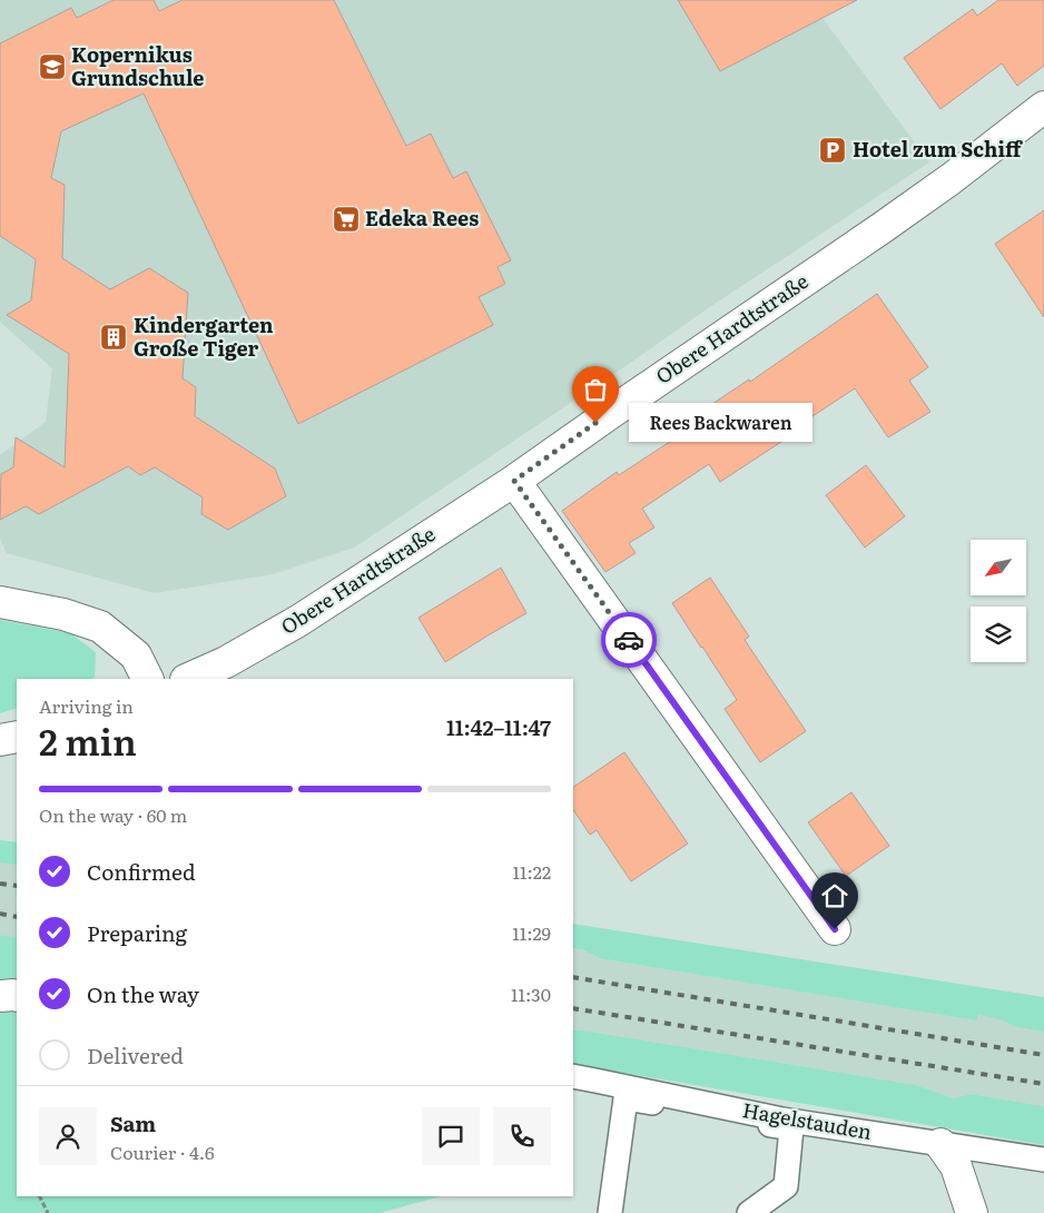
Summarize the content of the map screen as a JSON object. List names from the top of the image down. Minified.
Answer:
{"streets":{"street":["Obere Hardtstraße"],"lane":["Hagelstauden"]},"places":{"school or university":["Kopernikus Grundschule"],"parking":["Hotel zum Schiff"],"supermarket":["Edeka Rees"],"building":["Kindergarten Große Tiger"],"other":["Rees Backwaren"]},"north":"bottom left","page":{"bubble":"Rees Backwaren","heading":["2 min","Arriving in","11:42–11:47"],"panel":["Sam","Courier · 4.6"],"bar":"On the way · 60 m","list":[["Confirmed","11:22"],["Preparing","11:29"],["On the way","11:30"],"Delivered"]}}
